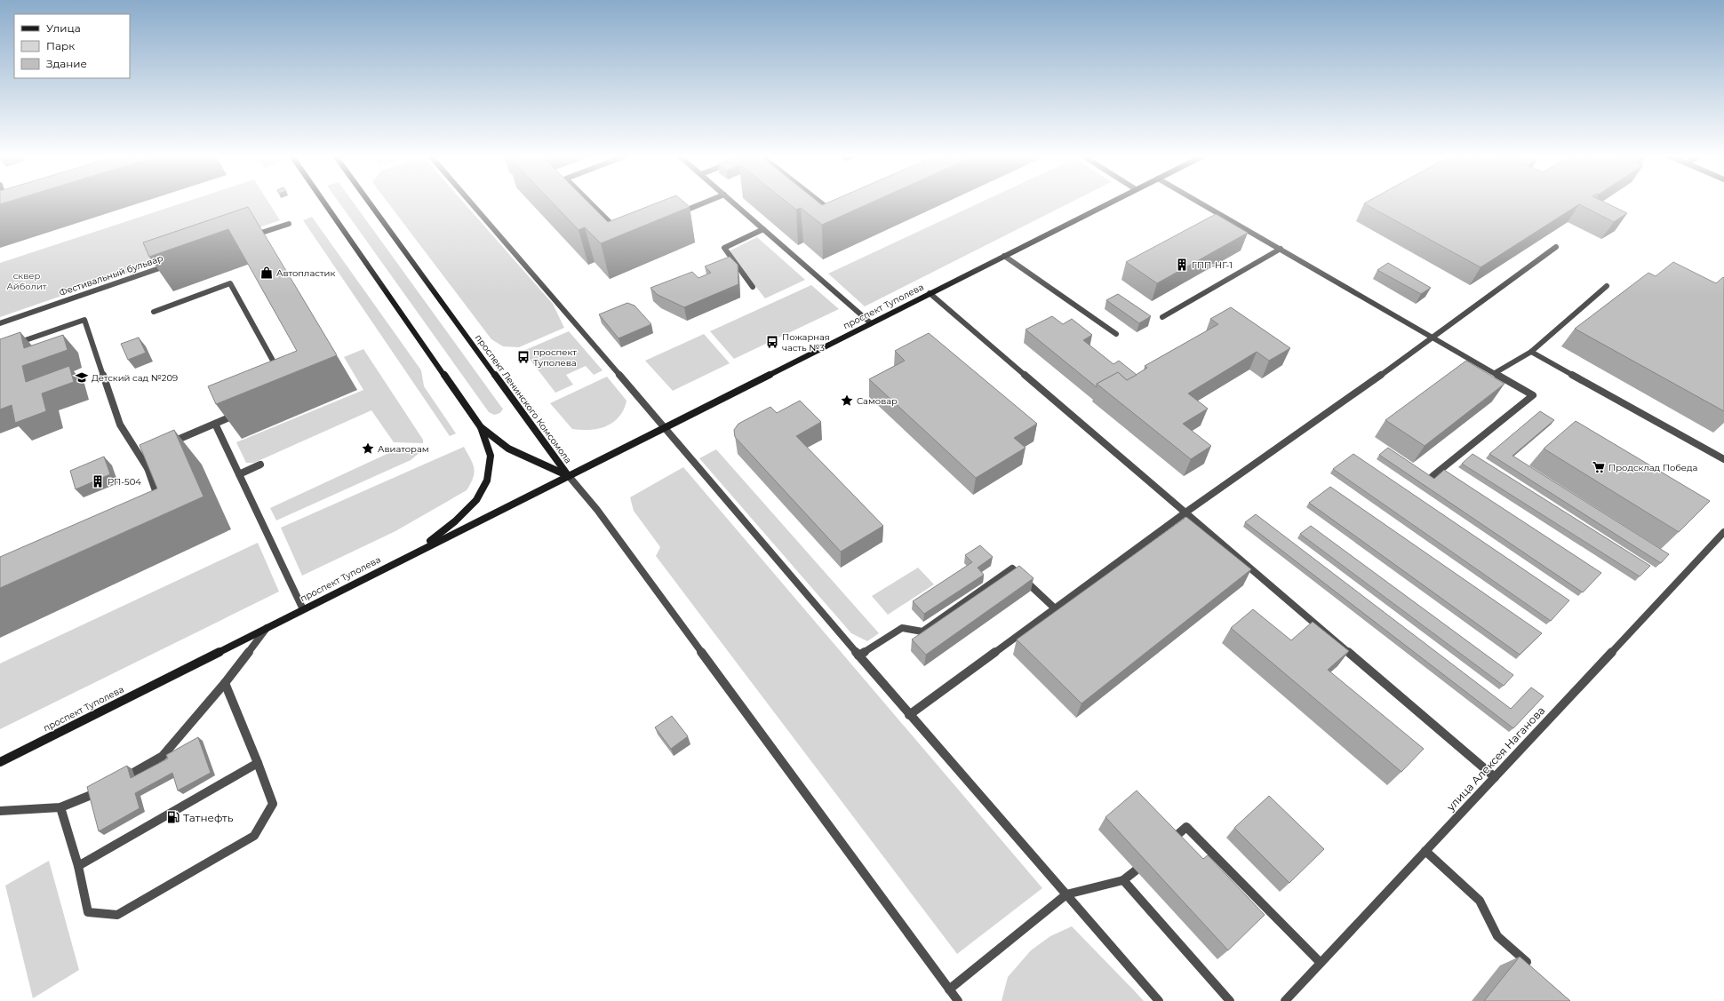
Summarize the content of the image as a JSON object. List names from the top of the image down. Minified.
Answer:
{"streets":{"main road":["проспект Туполева","проспект Ленинского Комсомола"],"street":["Фестивальный бульвар","улица Алексея Наганова"]},"crossings":[["проспект Туполева","проспект Ленинского Комсомола"]],"parks":["сквер Айболит"],"places":{"building":["ГПП-НГ-1","РП-504"],"shop":["Автопластик"],"bus stop":["Пожарная часть №3","проспект Туполева"],"school or university":["Детский сад №209"],"place":["Самовар","Авиаторам"],"supermarket":["Продсклад Победа"],"fuel station":["Татнефть"]},"legend":["Улица","Парк","Здание"]}
